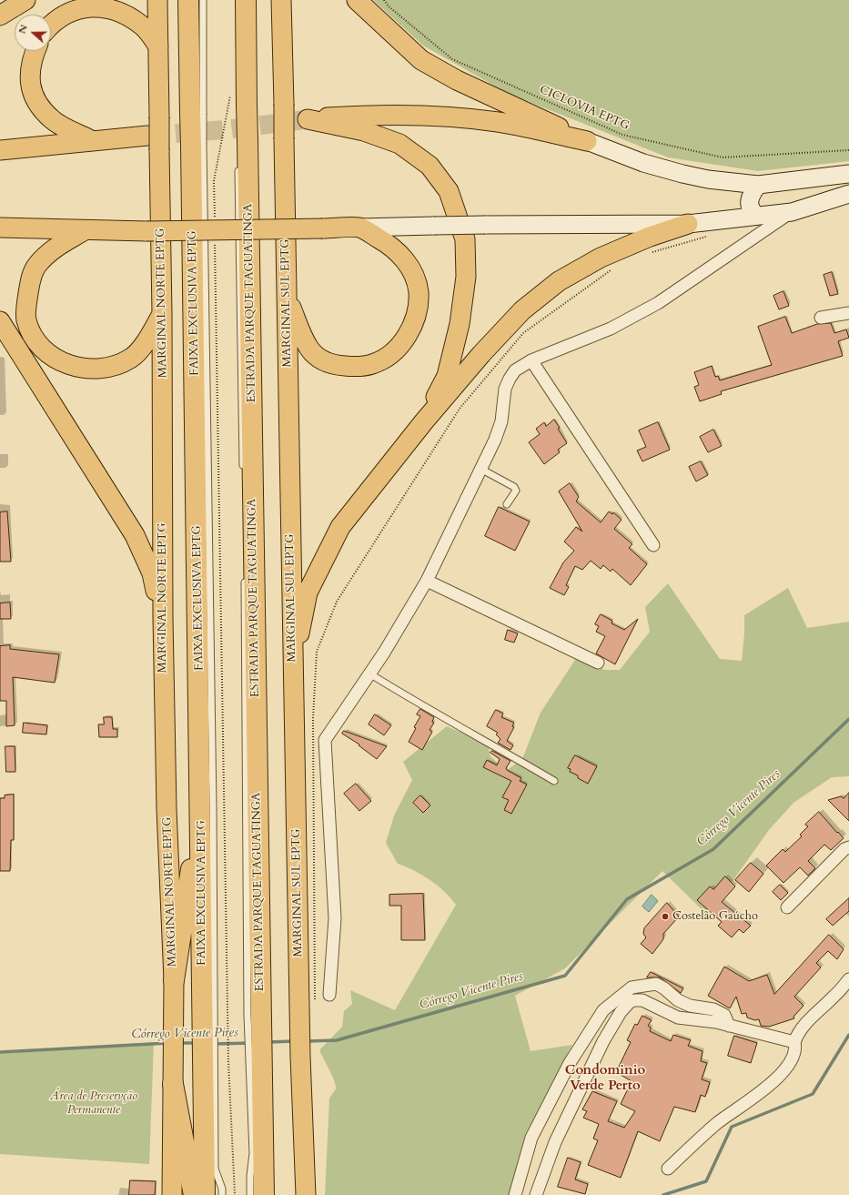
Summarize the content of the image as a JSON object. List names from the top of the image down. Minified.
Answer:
{"streets":{"highway":["ESTRADA PARQUE TAGUATINGA"],"main road":["MARGINAL NORTE EPTG","MARGINAL SUL EPTG"],"lane":["FAIXA EXCLUSIVA EPTG"],"path":["CICLOVIA EPTG"]},"districts":["Condominio Verde Perto"],"water":["Córrego Vicente Pires"],"parks":["Área de Preservção Permanente"],"places":["Costelão Gaúcho"],"north":"left"}
